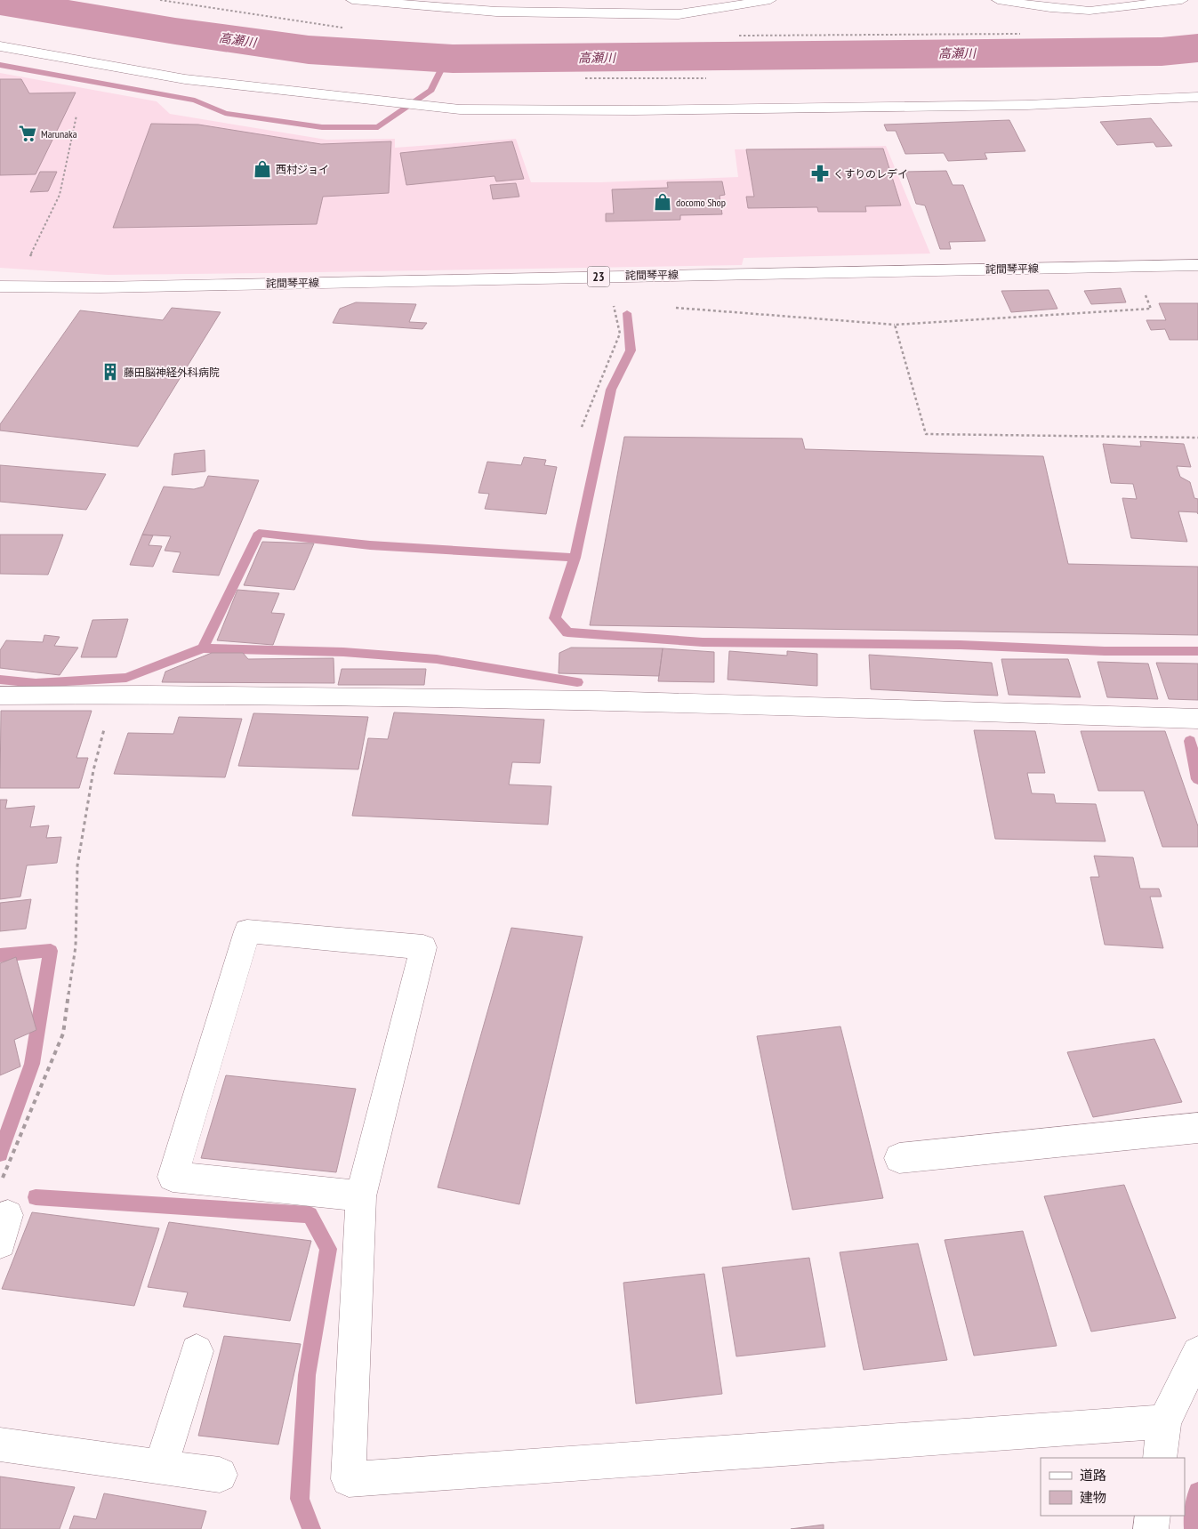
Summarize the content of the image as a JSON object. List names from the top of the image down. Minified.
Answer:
{"streets":{"street":["詫間琴平線","23"]},"water":["高瀬川"],"places":{"supermarket":["Marunaka"],"shop":["西村ジョイ","docomo Shop"],"pharmacy":["くすりのレデイ"],"building":["藤田脳神経外科病院"]},"legend":["道路","建物"]}
